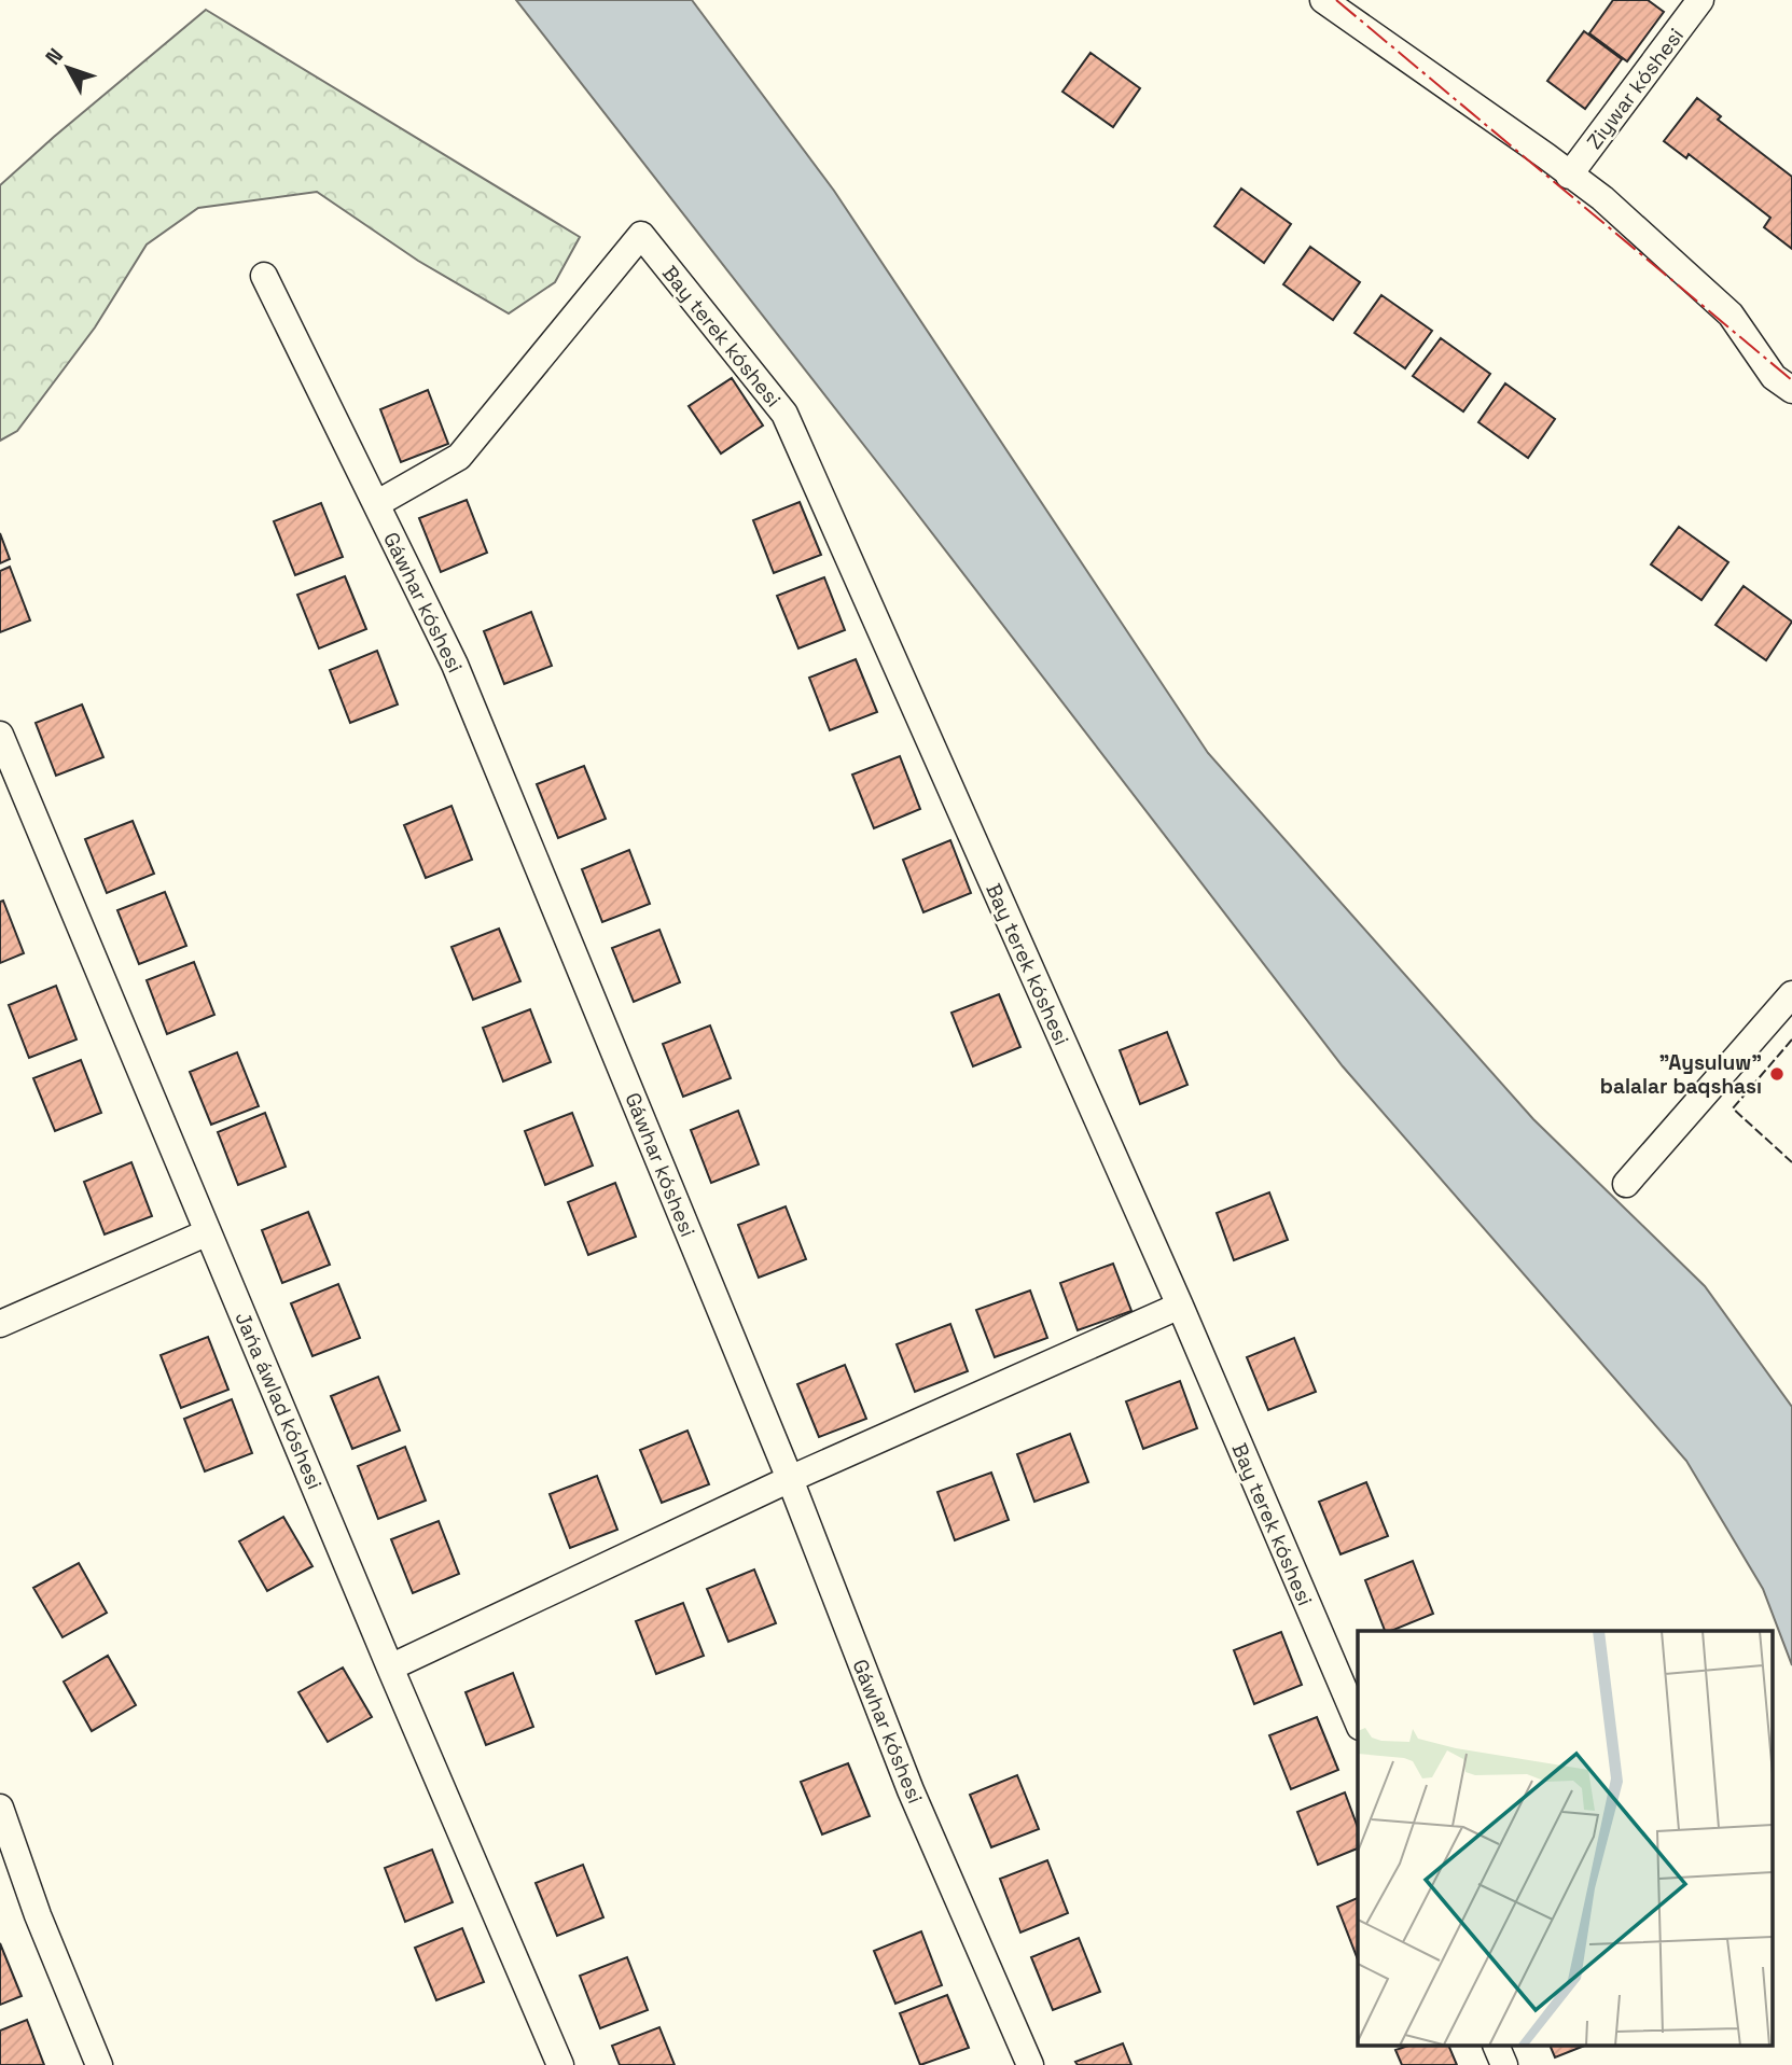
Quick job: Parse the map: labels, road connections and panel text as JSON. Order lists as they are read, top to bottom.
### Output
{
  "streets": {
    "street": [
      "Ziywar kóshesi",
      "Bay terek kóshesi",
      "Gáwhar kóshesi",
      "Jańa áwlad kóshesi"
    ]
  },
  "crossings": [
    ["Bay terek kóshesi", "Gáwhar kóshesi"]
  ],
  "places": ["\"Aysuluw\" balalar baqshası"],
  "north": "top left"
}
